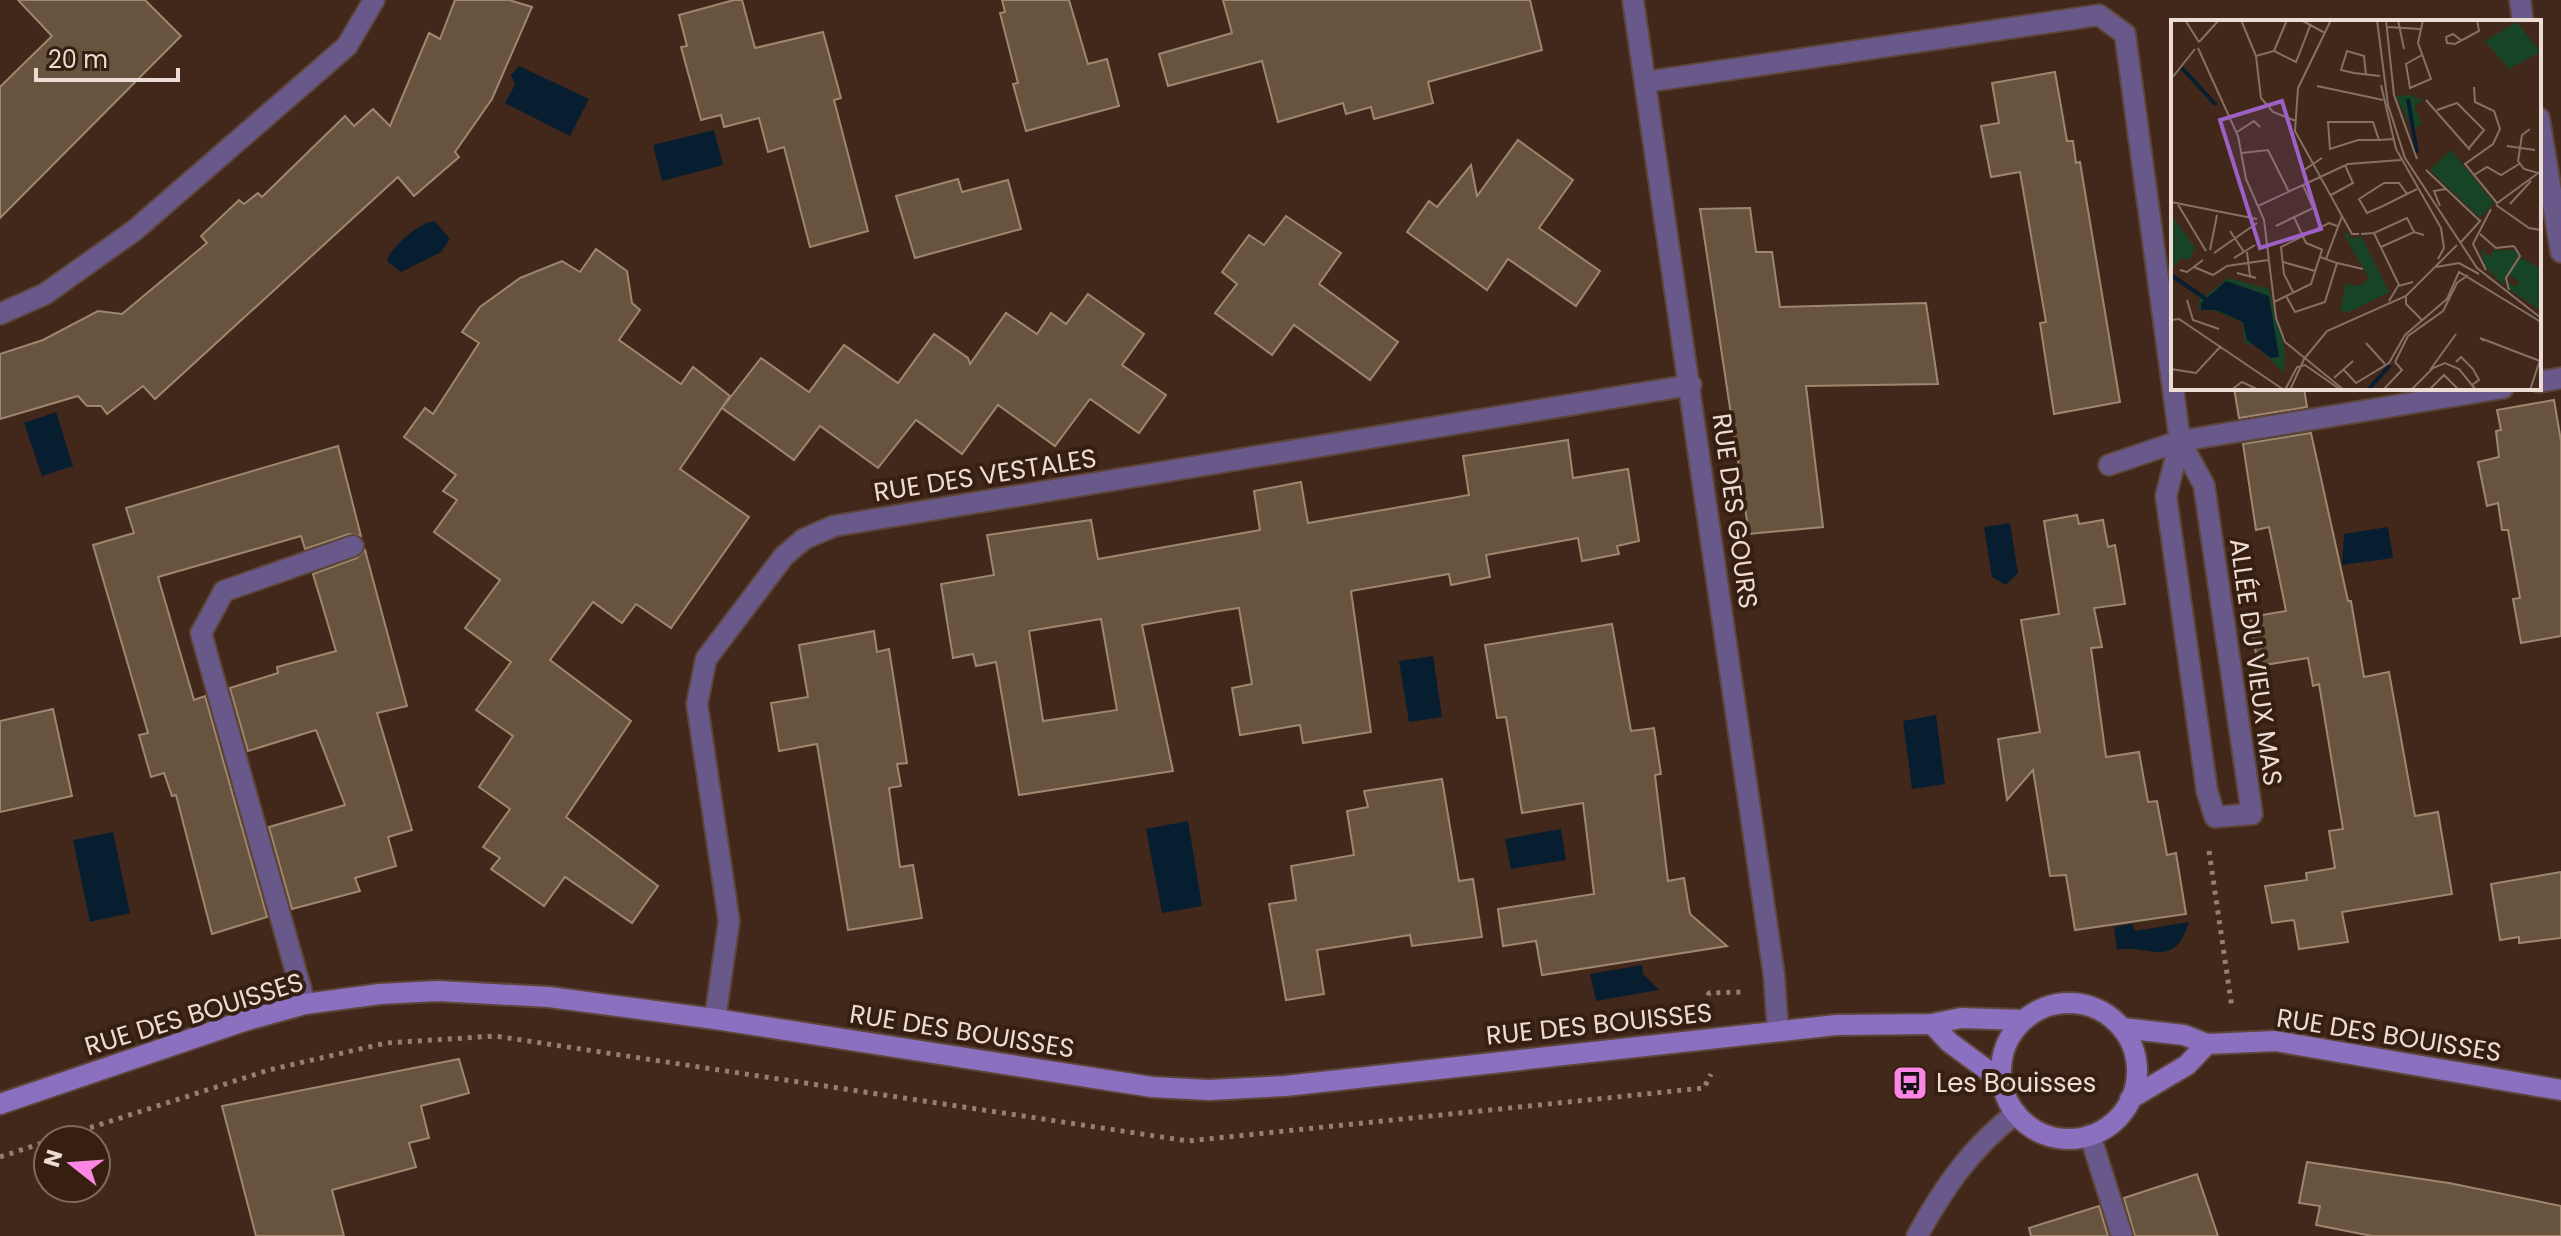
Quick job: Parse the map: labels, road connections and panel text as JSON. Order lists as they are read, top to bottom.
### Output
{
  "streets": {
    "street": [
      "RUE DES VESTALES",
      "RUE DES GOURS",
      "ALLÉE DU VIEUX MAS",
      "RUE DES BOUISSES"
    ]
  },
  "crossings": [
    ["RUE DES VESTALES", "RUE DES GOURS"],
    ["RUE DES VESTALES", "RUE DES BOUISSES"],
    ["RUE DES GOURS", "ALLÉE DU VIEUX MAS"],
    ["RUE DES GOURS", "RUE DES BOUISSES"]
  ],
  "places": {
    "bus stop": ["Les Bouisses"]
  },
  "scale_bar": "20 m",
  "north": "left"
}
